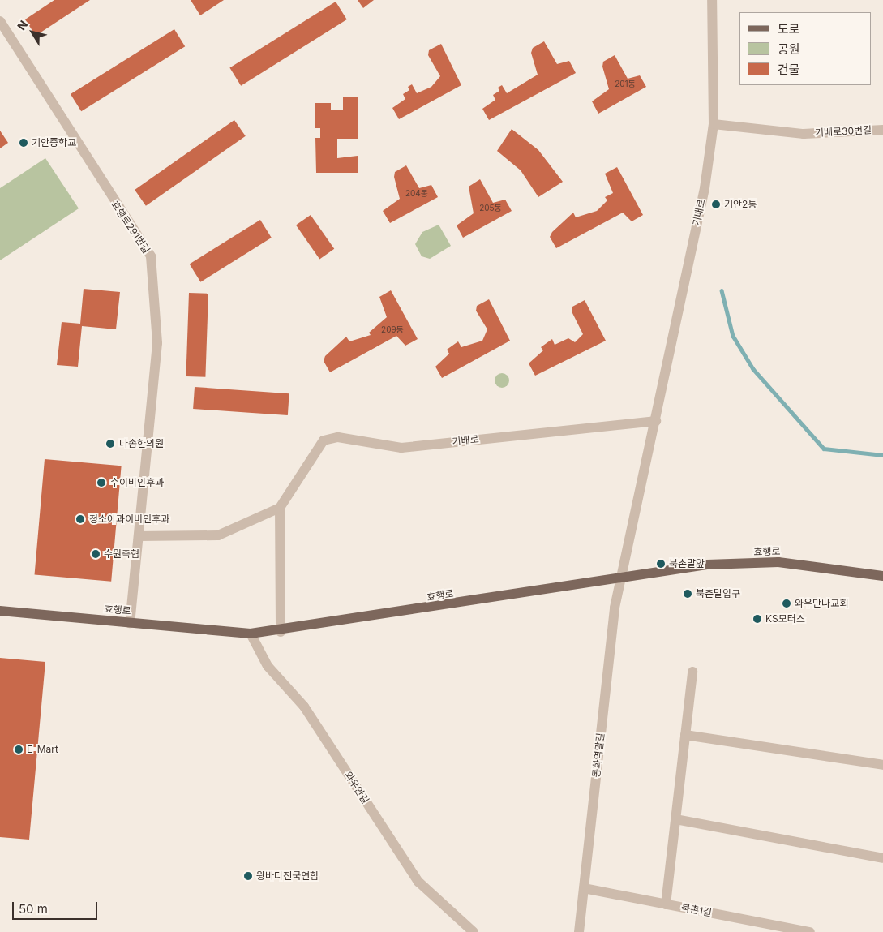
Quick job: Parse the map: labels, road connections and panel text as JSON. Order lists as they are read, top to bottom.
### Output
{
  "streets": {
    "main road": ["효행로"],
    "street": [
      "기배로30번길",
      "기배로",
      "효행로291번길",
      "동화역말길",
      "와우안길",
      "북촌1길"
    ]
  },
  "crossings": [
    ["기배로30번길", "기배로"],
    ["기배로", "효행로"],
    ["기배로", "동화역말길"],
    ["효행로291번길", "효행로"],
    ["효행로", "동화역말길"],
    ["효행로", "와우안길"],
    ["동화역말길", "북촌1길"]
  ],
  "places": [
    "기안중학교",
    "기안2통",
    "다솜한의원",
    "수이비인후과",
    "정소아과이비인후과",
    "수원축협",
    "북촌말앞",
    "북촌말입구",
    "와우만나교회",
    "KS모터스",
    "E-Mart",
    "윙바디전국연합"
  ],
  "house_numbers": [
    "201동",
    "204동",
    "205동",
    "209동"
  ],
  "legend": ["도로", "공원", "건물"],
  "scale_bar": "50 m",
  "north": "top left"
}
